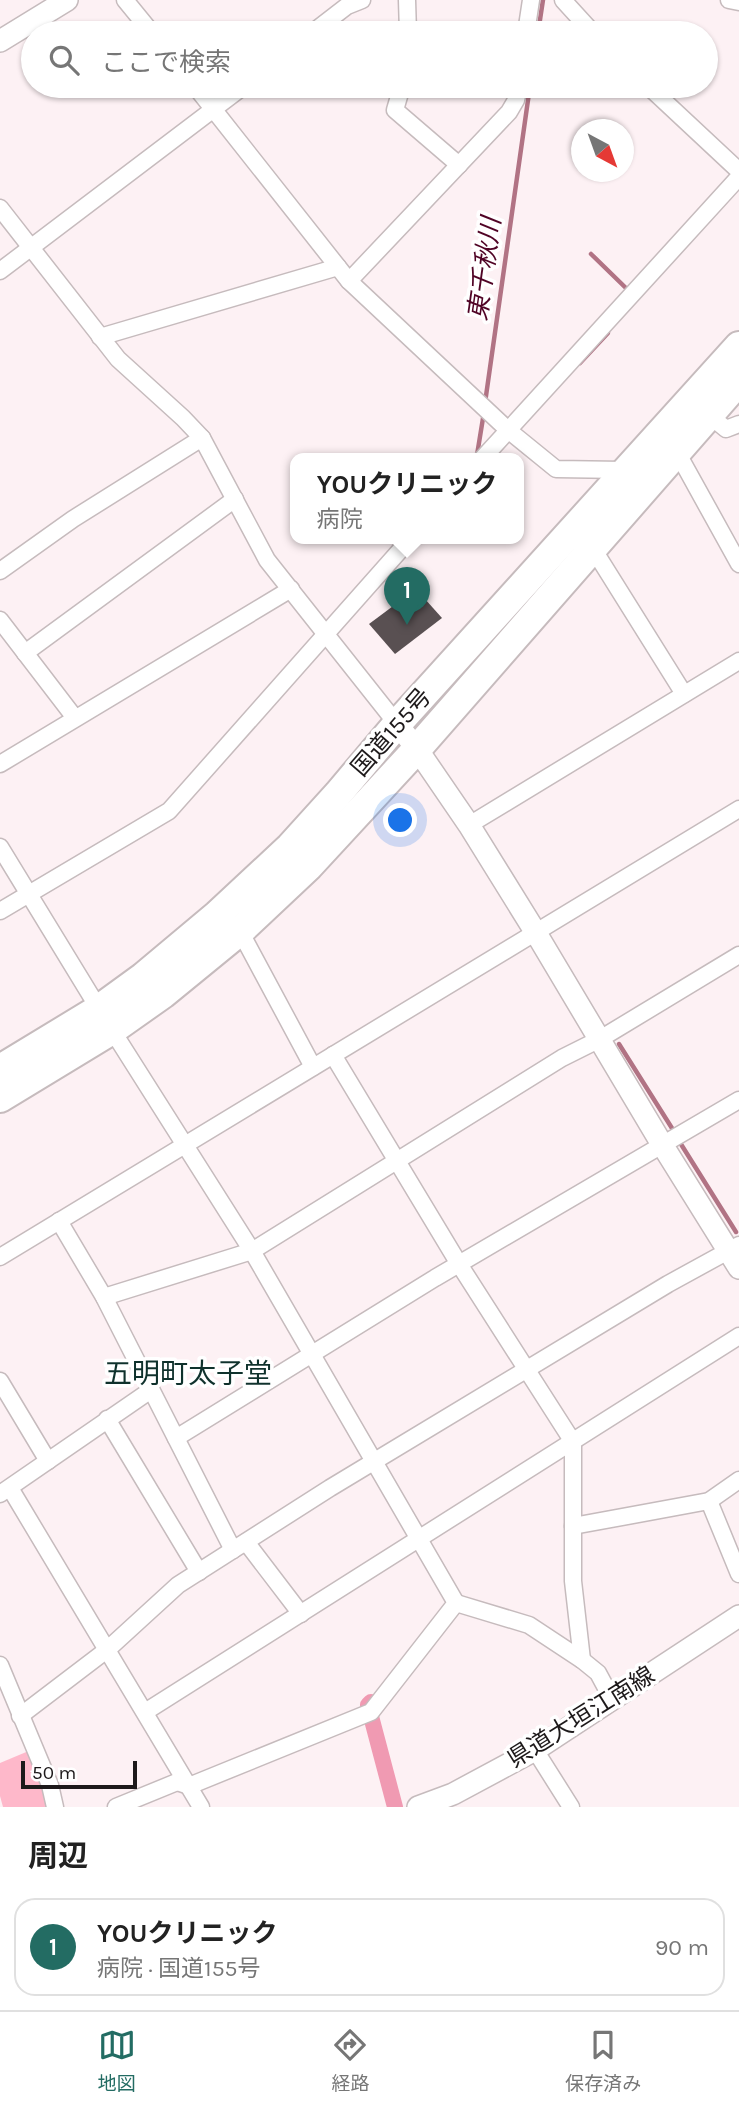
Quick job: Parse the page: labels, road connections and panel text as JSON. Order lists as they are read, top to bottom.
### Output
{
  "streets": {
    "highway": ["国道155号"],
    "street": ["県道大垣江南線"]
  },
  "districts": ["五明町太子堂"],
  "water": ["東千秋川"],
  "scale_bar": "50 m",
  "north": "bottom right",
  "page": {
    "search": "ここで検索",
    "popup": ["YOUクリニック", "病院"],
    "pins": "1",
    "scale": "50 m",
    "heading": "周辺",
    "list": [
      {
        "mark": "1",
        "name": "YOUクリニック",
        "note": "病院 · 国道155号",
        "value": "90 m"
      }
    ],
    "nav": ["地図", "経路", "保存済み"]
  }
}
